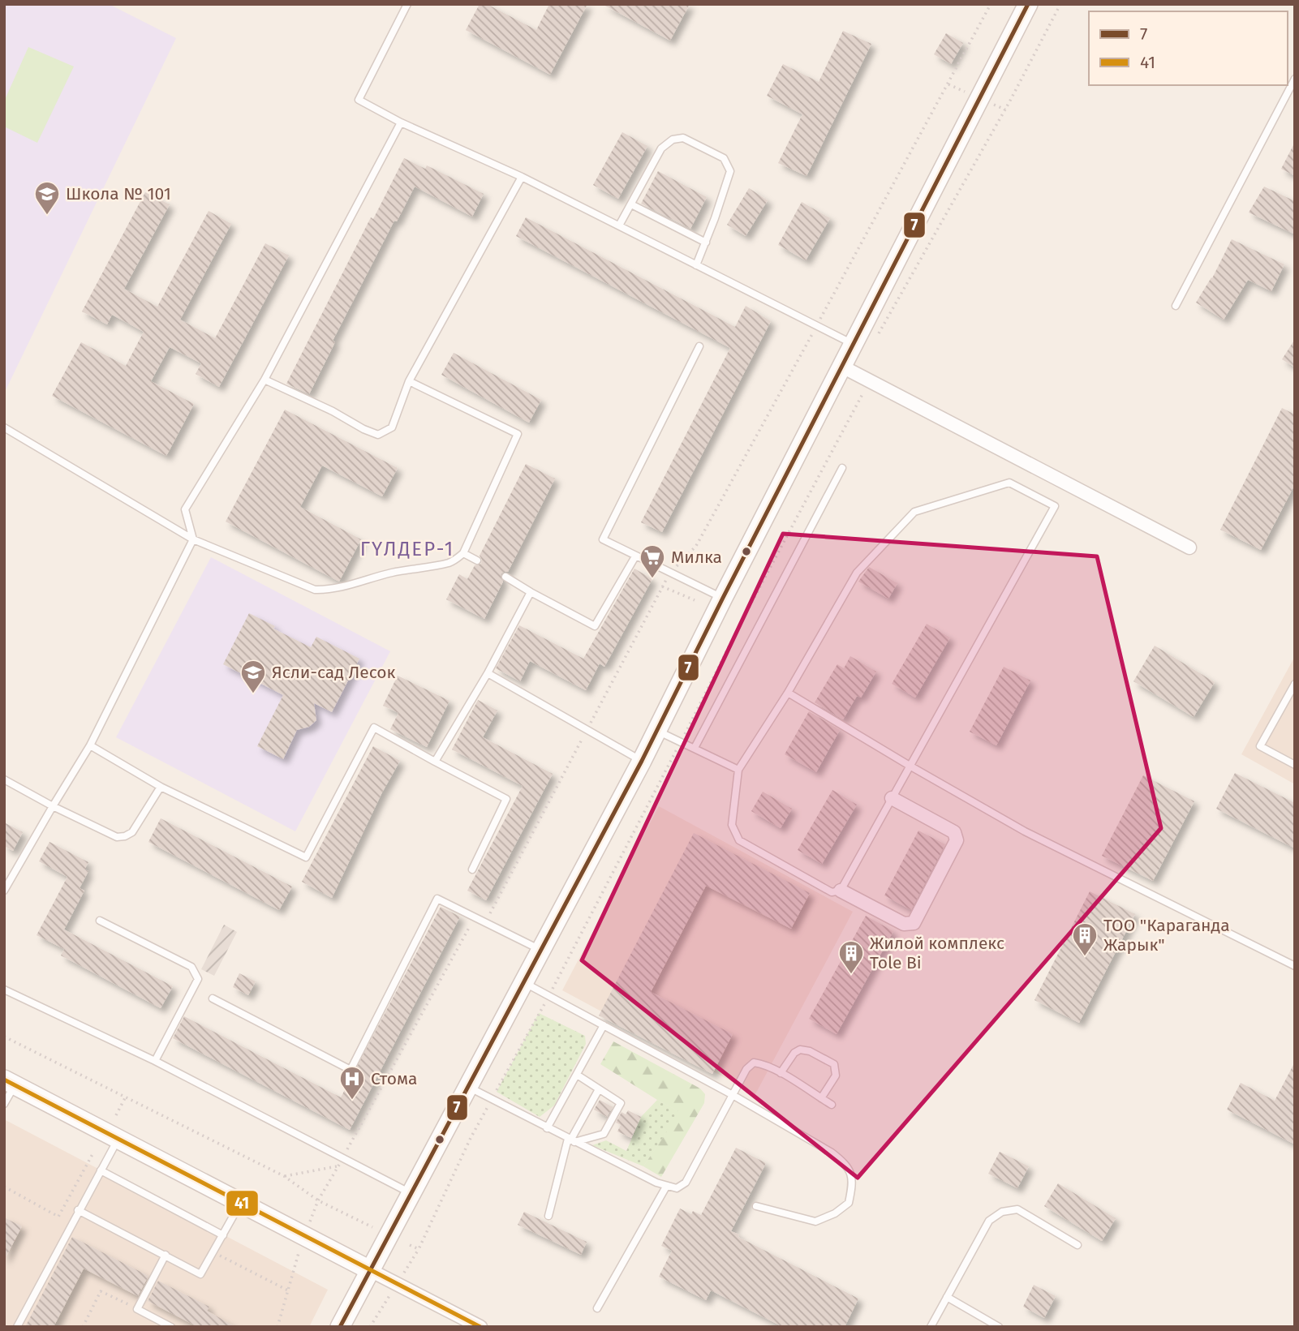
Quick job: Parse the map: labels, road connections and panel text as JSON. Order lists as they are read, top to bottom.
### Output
{
  "districts": ["ГҮЛДЕР-1"],
  "places": {
    "school or university": ["Школа № 101", "Ясли-сад Лесок"],
    "supermarket": ["Милка"],
    "building": ["ТОО \"Караганда Жарык\"", "Жилой комплекс Tole Bi"],
    "hospital": ["Стома"]
  },
  "lines": ["transit line 7", "transit line 41"],
  "legend": ["7", "41"]
}
